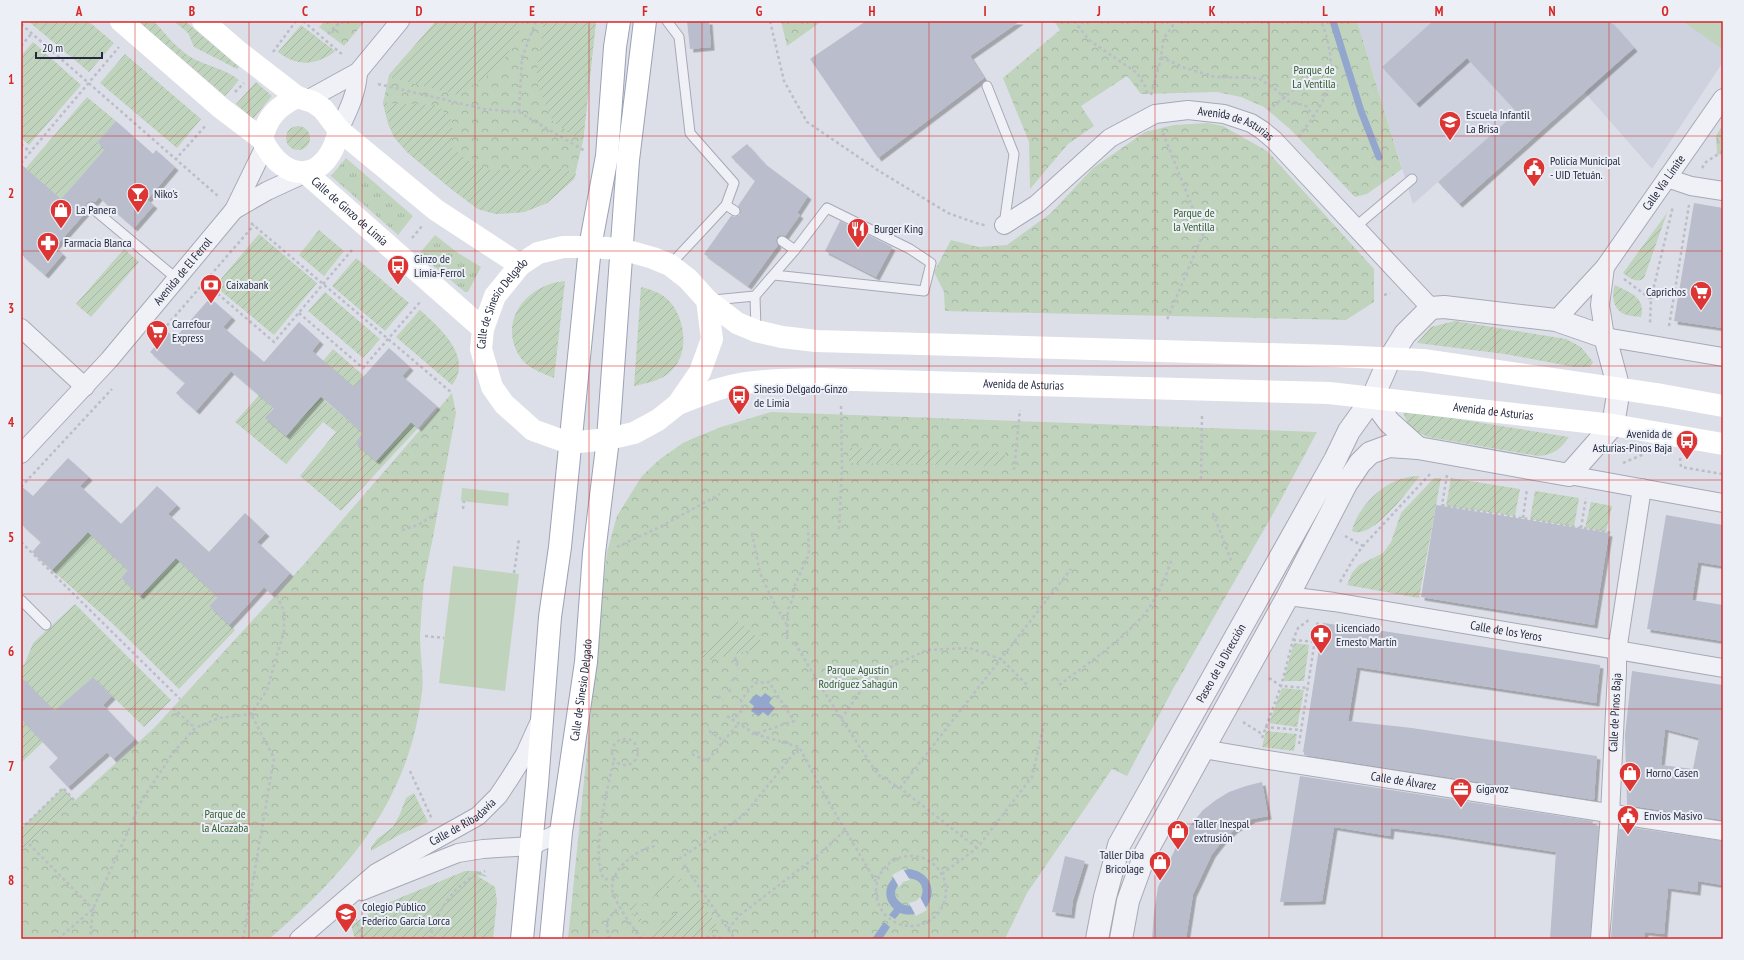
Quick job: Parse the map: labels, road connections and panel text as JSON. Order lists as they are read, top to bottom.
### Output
{
  "streets": {
    "main road": ["Avenida de Asturias", "Calle de Ginzo de Limia", "Calle de Sinesio Delgado"],
    "street": [
      "Calle Vía Límite",
      "Avenida de El Ferrol",
      "Calle de los Yeros",
      "Paseo de la Dirección",
      "Calle de Pinos Baja",
      "Calle de Álvarez",
      "Calle de Ribadavia"
    ]
  },
  "crossings": [
    ["Avenida de Asturias", "Calle de Sinesio Delgado"],
    ["Avenida de Asturias", "Paseo de la Dirección"],
    ["Calle de Ginzo de Limia", "Avenida de El Ferrol"],
    ["Calle de Ginzo de Limia", "Calle de Sinesio Delgado"],
    ["Calle de Sinesio Delgado", "Calle de Ribadavia"],
    ["Calle de los Yeros", "Paseo de la Dirección"],
    ["Calle de los Yeros", "Calle de Pinos Baja"],
    ["Paseo de la Dirección", "Calle de Álvarez"],
    ["Calle de Pinos Baja", "Calle de Álvarez"]
  ],
  "parks": [
    "Parque de La Ventilla",
    "Parque de la Ventilla",
    "Parque Agustín Rodríguez Sahagún",
    "Parque de la Alcazaba"
  ],
  "places": {
    "school or university": ["Escuela Infantil La Brisa", "Colegio Público Federico García Lorca"],
    "public building": ["Policía Municipal - UID Tetuán.", "Envíos Masivo"],
    "bar": ["Niko's"],
    "shop": [
      "La Panera",
      "Horno Casen",
      "Taller Inespal extrusión",
      "Taller Diba Bricolage"
    ],
    "restaurant": ["Burger King"],
    "pharmacy": ["Farmacia Blanca", "Licenciado Ernesto Martín"],
    "bus stop": ["Ginzo de Limia-Ferrol", "Sinesio Delgado-Ginzo de Limia", "Avenida de Asturias-Pinos Baja"],
    "bank": ["Caixabank"],
    "supermarket": ["Caprichos", "Carrefour Express"],
    "office": ["Gigavoz"]
  },
  "scale_bar": "20 m",
  "grid": {
    "columns": [
      "A",
      "B",
      "C",
      "D",
      "E",
      "F",
      "G",
      "H",
      "I",
      "J",
      "K",
      "L",
      "M",
      "N",
      "O"
    ],
    "rows": [
      "1",
      "2",
      "3",
      "4",
      "5",
      "6",
      "7",
      "8"
    ]
  }
}
